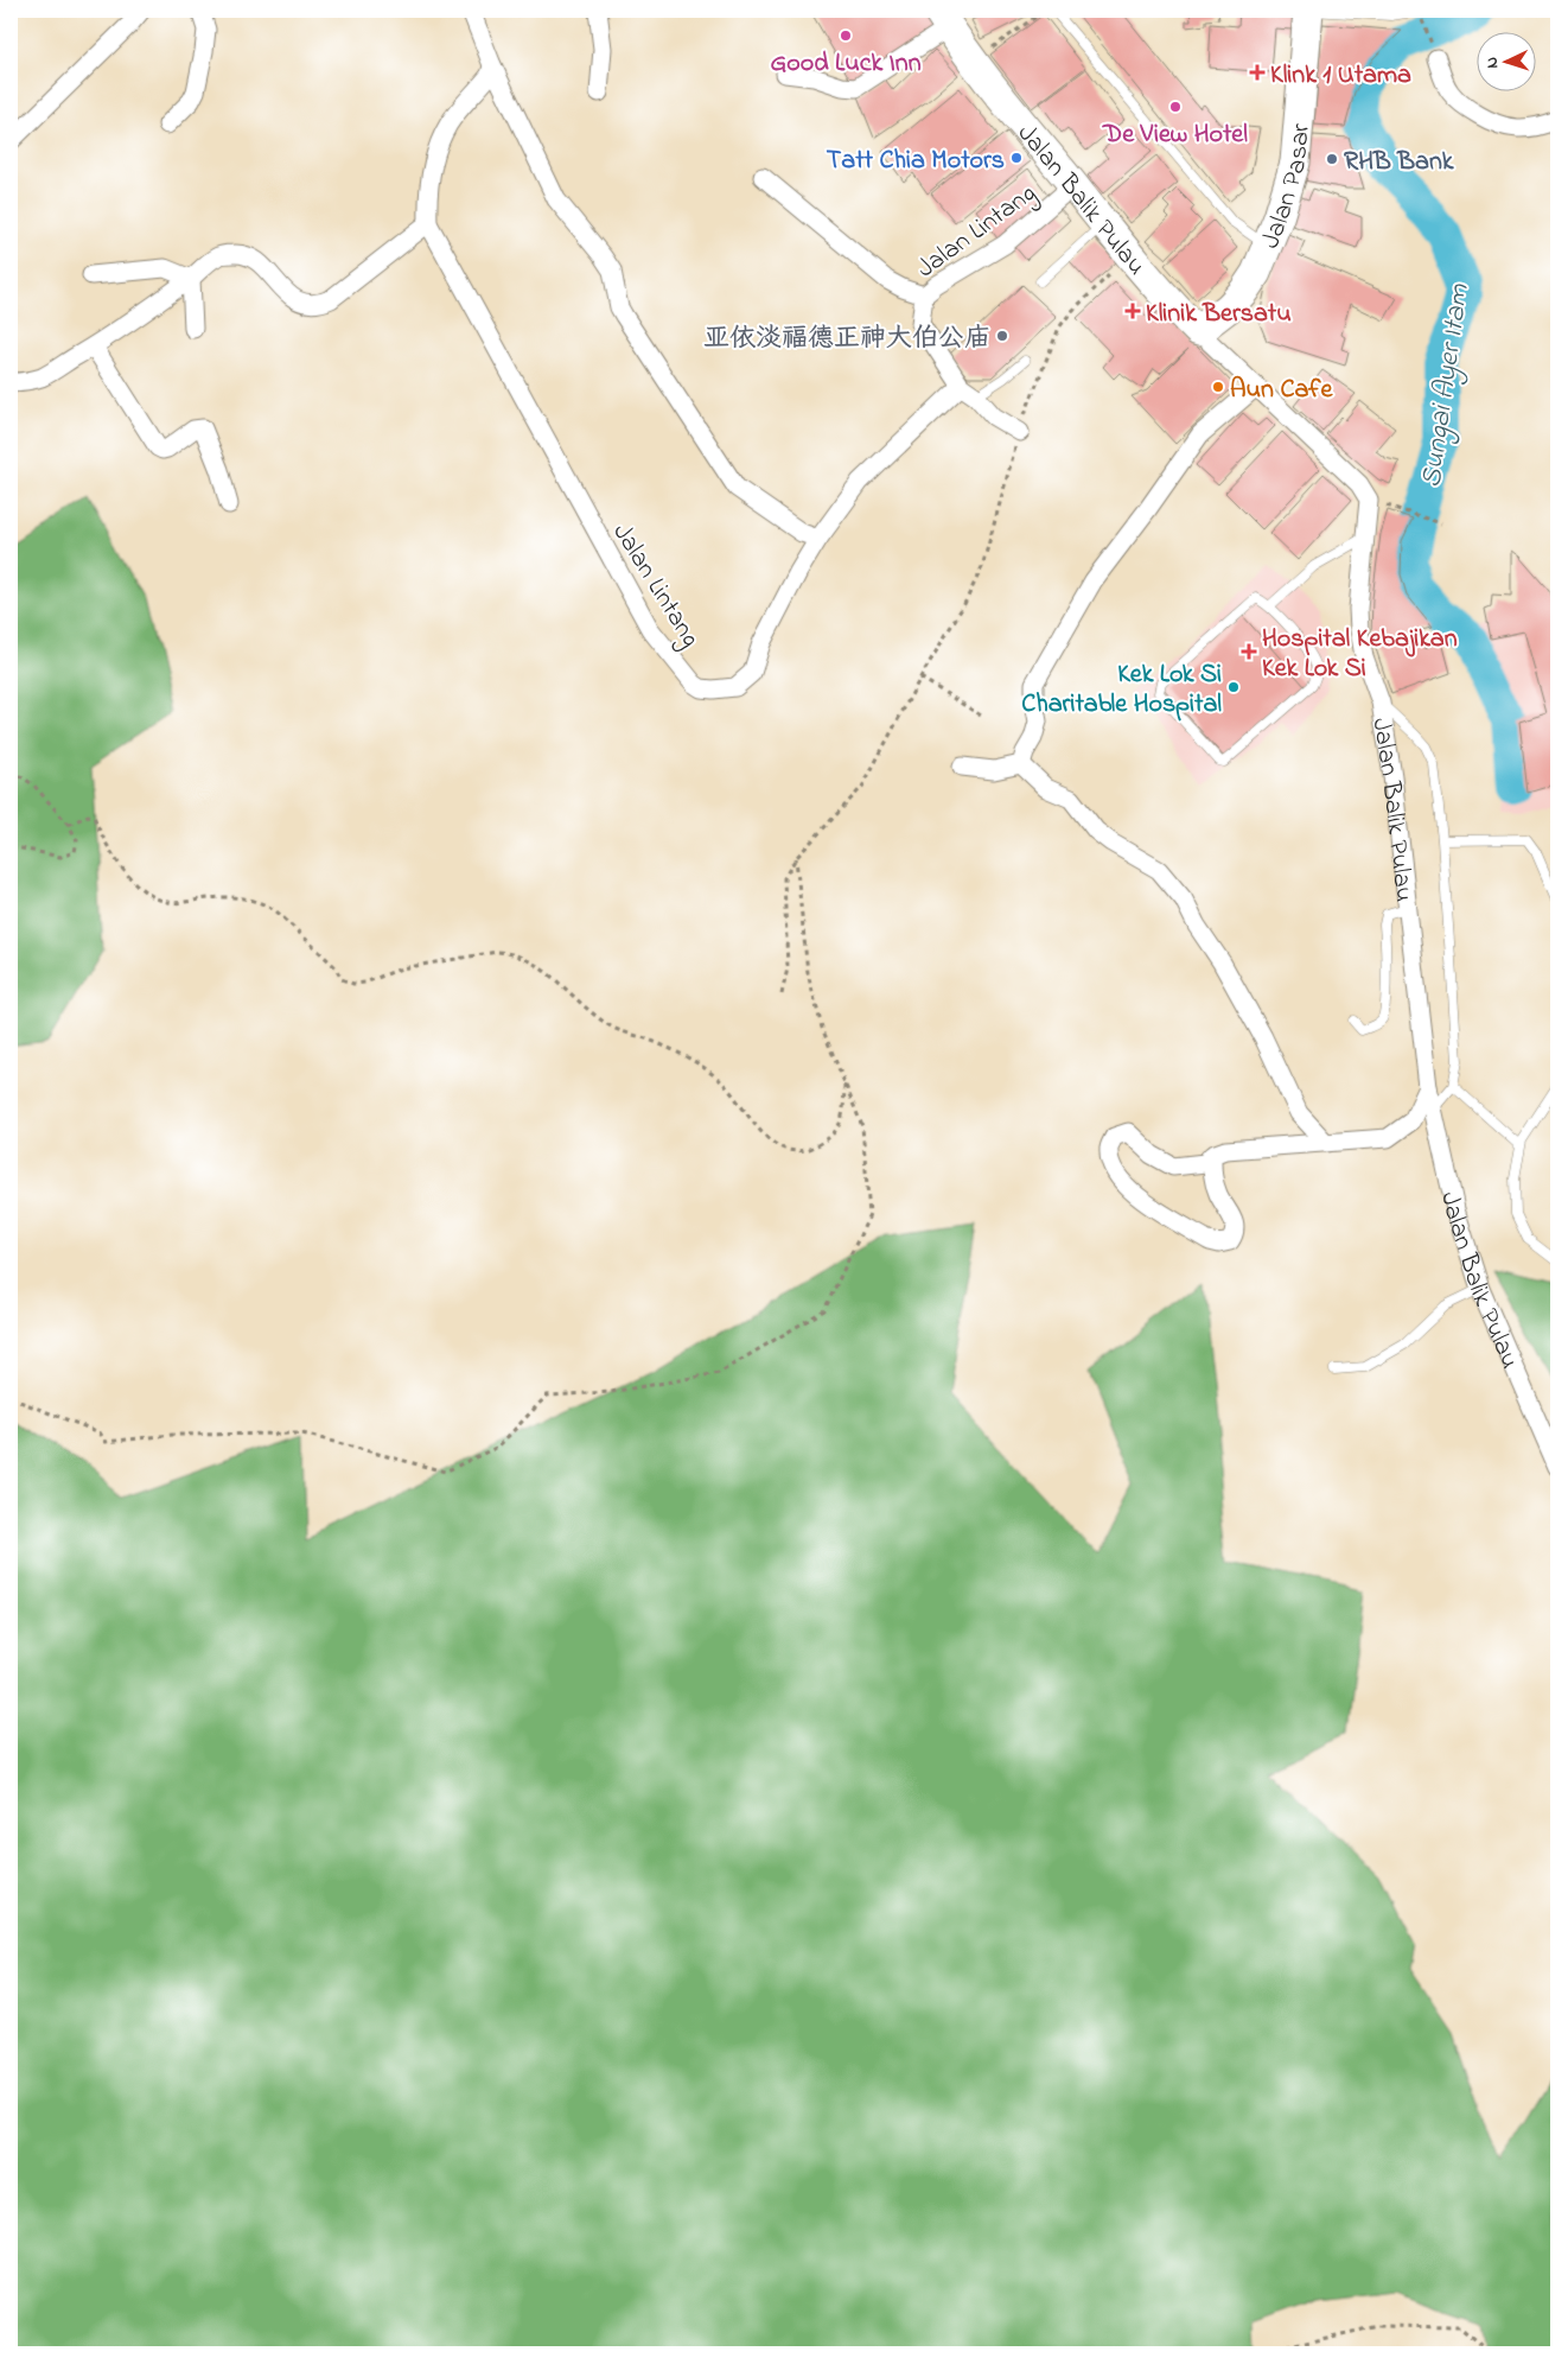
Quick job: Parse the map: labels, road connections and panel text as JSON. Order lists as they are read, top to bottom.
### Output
{
  "streets": {
    "main road": ["Jalan Pasar", "Jalan Balik Pulau"],
    "street": ["Jalan Lintang"]
  },
  "crossings": [
    ["Jalan Pasar", "Jalan Balik Pulau"],
    ["Jalan Balik Pulau", "Jalan Lintang"]
  ],
  "water": ["Sungai Ayer Itam"],
  "places": {
    "other": [
      "Good Luck Inn",
      "De View Hotel",
      "Tatt Chia Motors",
      "RHB Bank",
      "亚依淡福德正神大伯公庙",
      "Aun Cafe",
      "Kek Lok Si Charitable Hospital"
    ],
    "health": ["Klink 1 Utama", "Klinik Bersatu", "Hospital Kebajikan Kek Lok Si"]
  },
  "north": "left"
}
